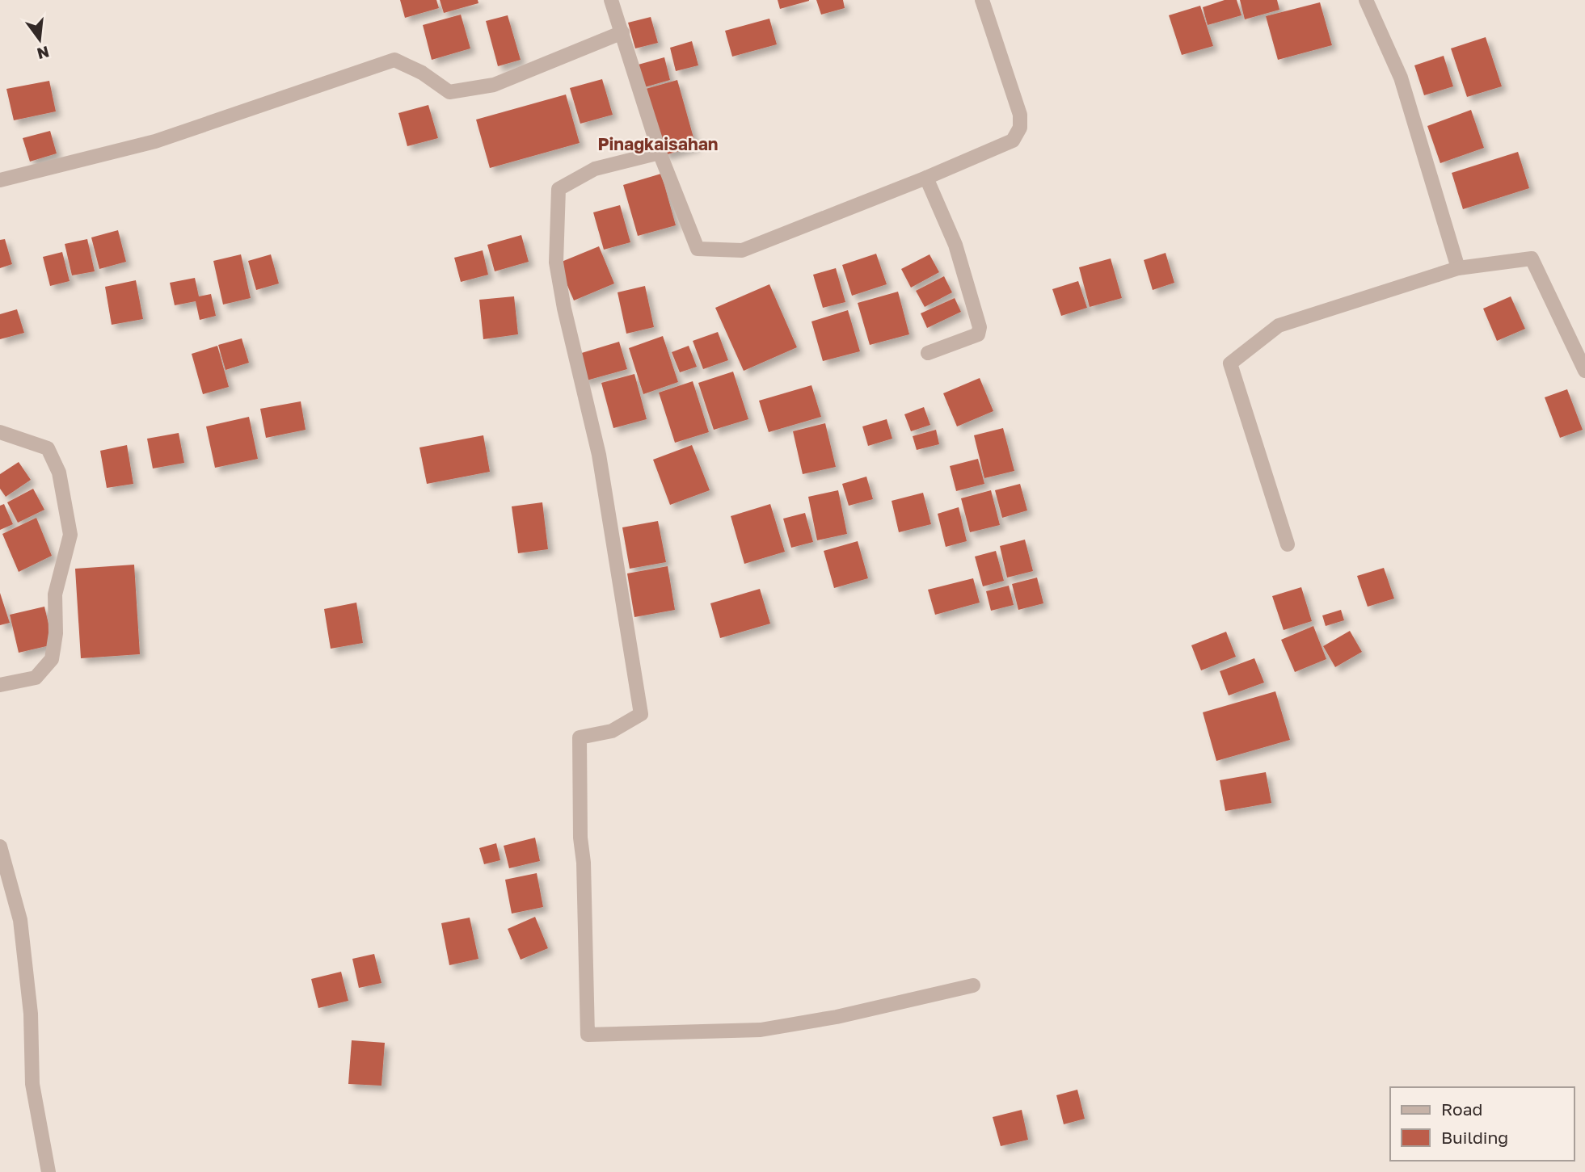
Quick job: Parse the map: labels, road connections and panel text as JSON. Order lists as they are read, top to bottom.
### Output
{
  "districts": ["Pinagkaisahan"],
  "legend": ["Road", "Building"],
  "north": "bottom"
}
